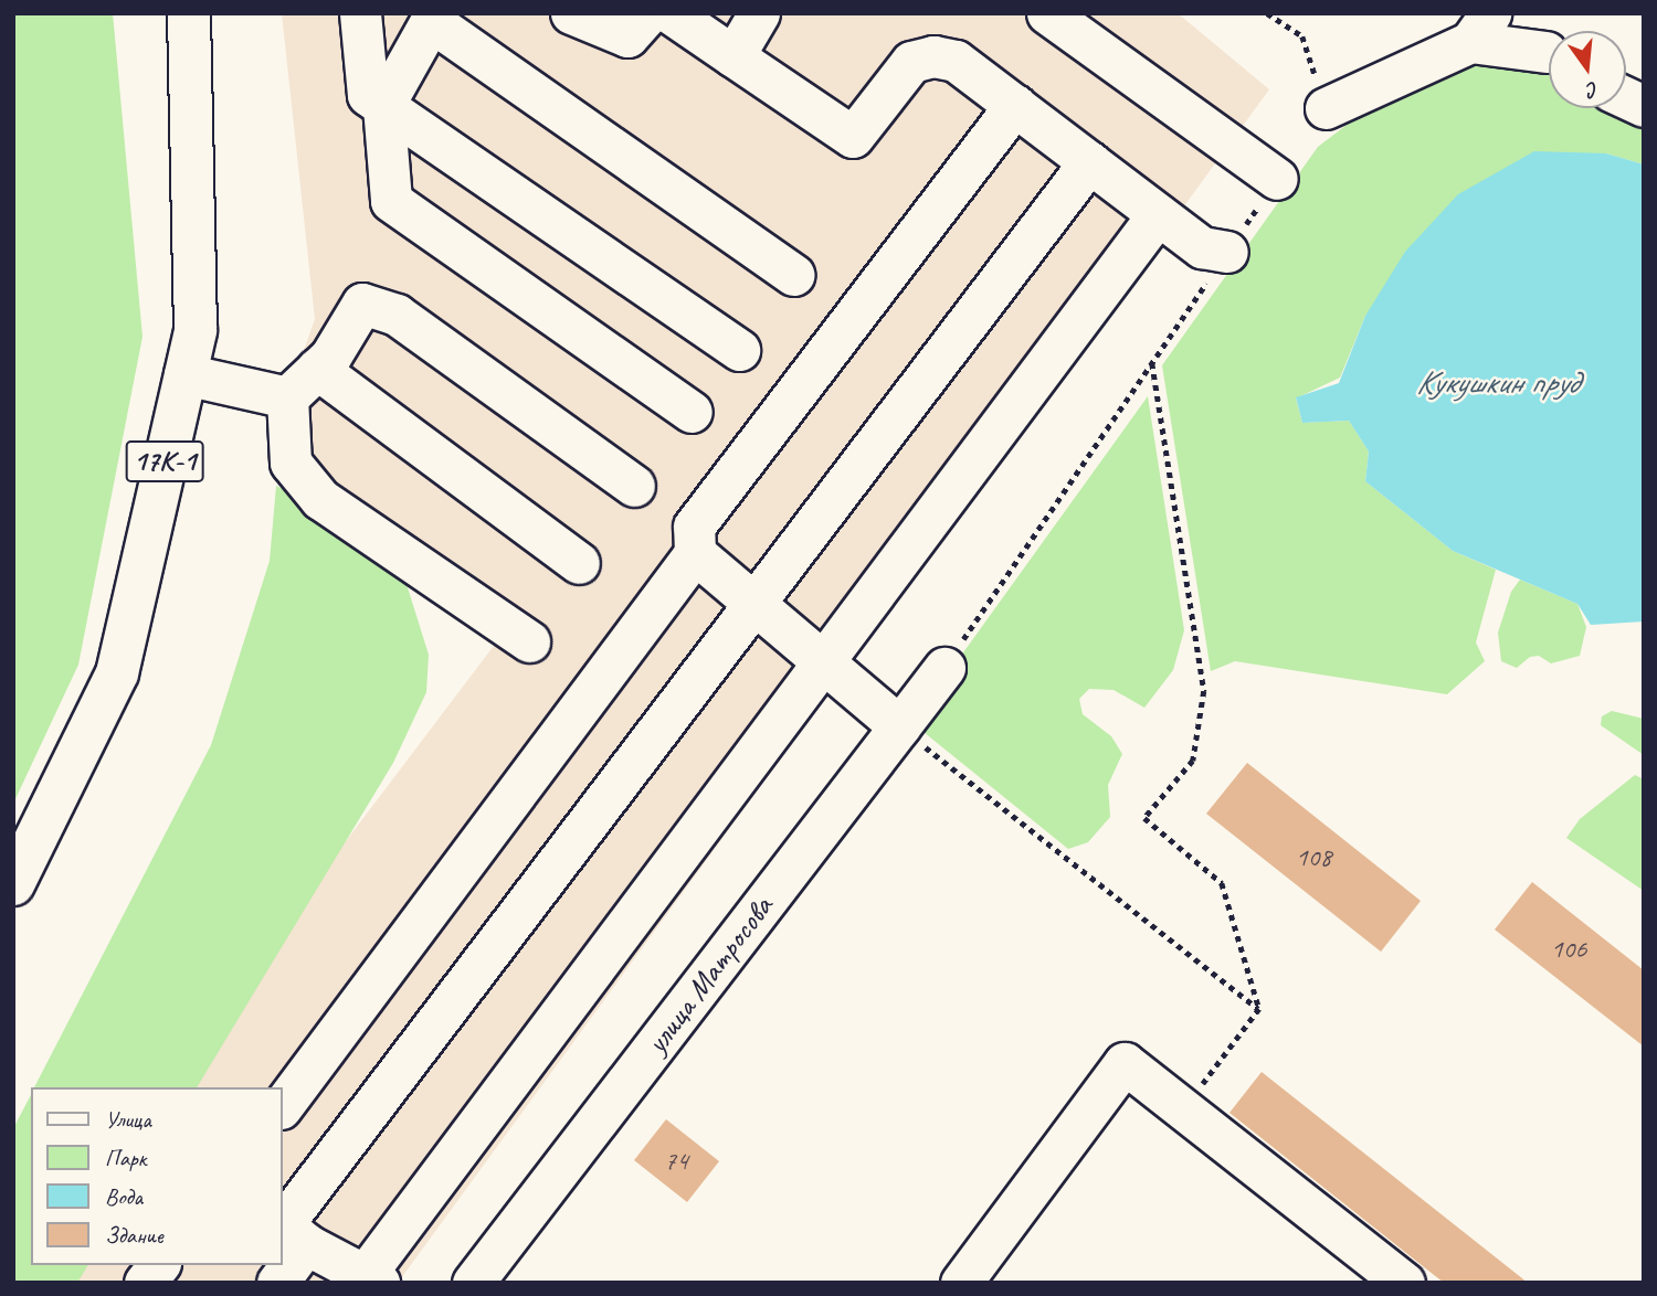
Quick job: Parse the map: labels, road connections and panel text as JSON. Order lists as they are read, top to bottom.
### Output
{
  "streets": {
    "main road": ["17К-1"],
    "street": ["улица Матросова"]
  },
  "water": ["Кукушкин пруд"],
  "house_numbers": ["108", "106", "74"],
  "legend": [
    "Улица",
    "Парк",
    "Вода",
    "Здание"
  ],
  "north": "bottom"
}
